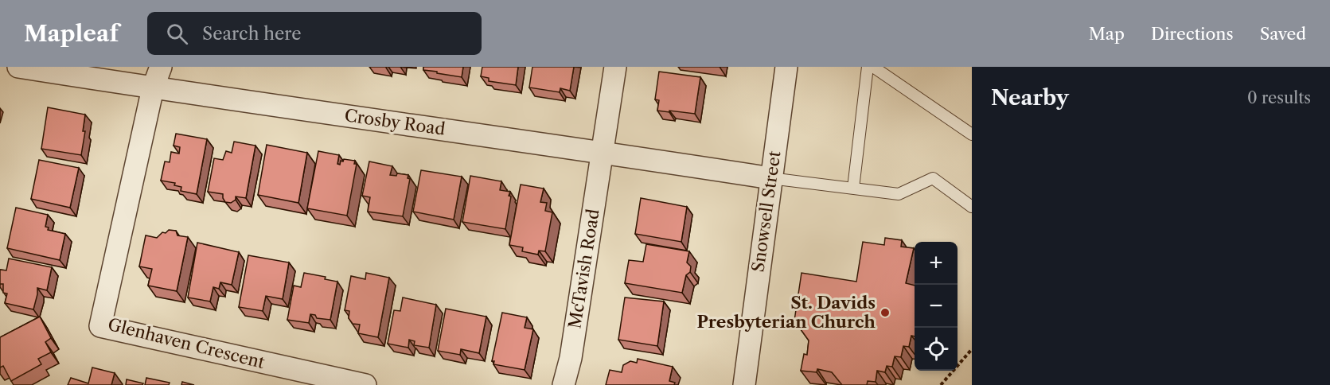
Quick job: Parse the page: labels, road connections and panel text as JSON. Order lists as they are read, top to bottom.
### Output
{
  "streets": {
    "street": [
      "Crosby Road",
      "Snowsell Street",
      "McTavish Road",
      "Glenhaven Crescent"
    ]
  },
  "crossings": [
    ["Crosby Road", "Snowsell Street"],
    ["Crosby Road", "McTavish Road"],
    ["Crosby Road", "Glenhaven Crescent"]
  ],
  "places": ["St. Davids Presbyterian Church"],
  "page": {
    "header": "Mapleaf",
    "search": "Search here",
    "nav": ["Map", "Directions", "Saved"],
    "heading": ["Nearby", "0 results"],
    "map_buttons": ["+", "−"]
  }
}
